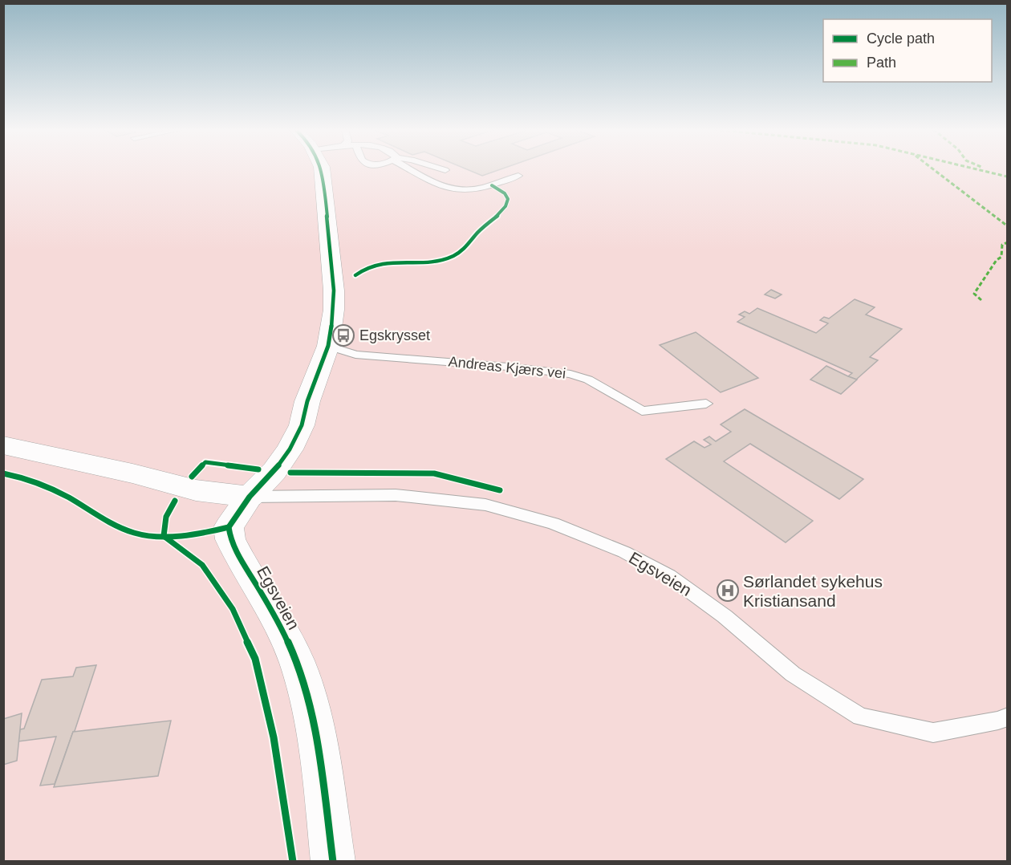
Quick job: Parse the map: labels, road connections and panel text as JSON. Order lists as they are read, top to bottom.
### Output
{
  "streets": {
    "street": ["Egsveien"],
    "lane": ["Andreas Kjærs vei"]
  },
  "places": {
    "bus stop": ["Egskrysset"],
    "hospital": ["Sørlandet sykehus Kristiansand"]
  },
  "legend": ["Cycle path", "Path"]
}
